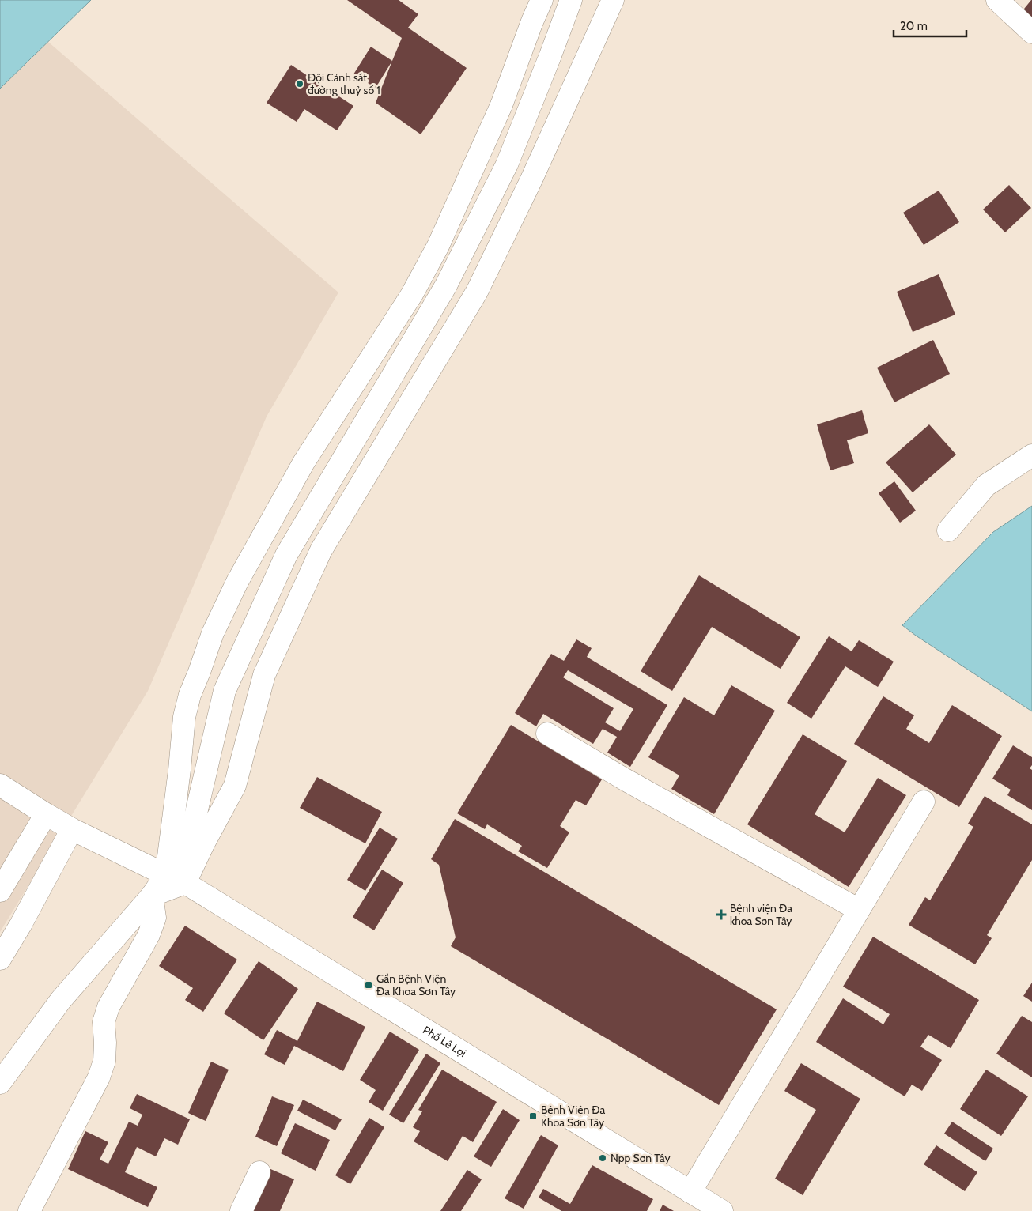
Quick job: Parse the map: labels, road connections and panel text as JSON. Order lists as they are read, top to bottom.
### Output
{
  "streets": {
    "main road": ["Phố Lê Lợi"]
  },
  "places": {
    "other": ["Đội Cảnh sát đường thuỷ số 1", "Npp Sơn Tây"],
    "health": ["Bệnh viện Đa khoa Sơn Tây"],
    "transit": ["Gần Bệnh Viện Đa Khoa Sơn Tây", "Bệnh Viện Đa Khoa Sơn Tây"]
  },
  "scale_bar": "20 m"
}
